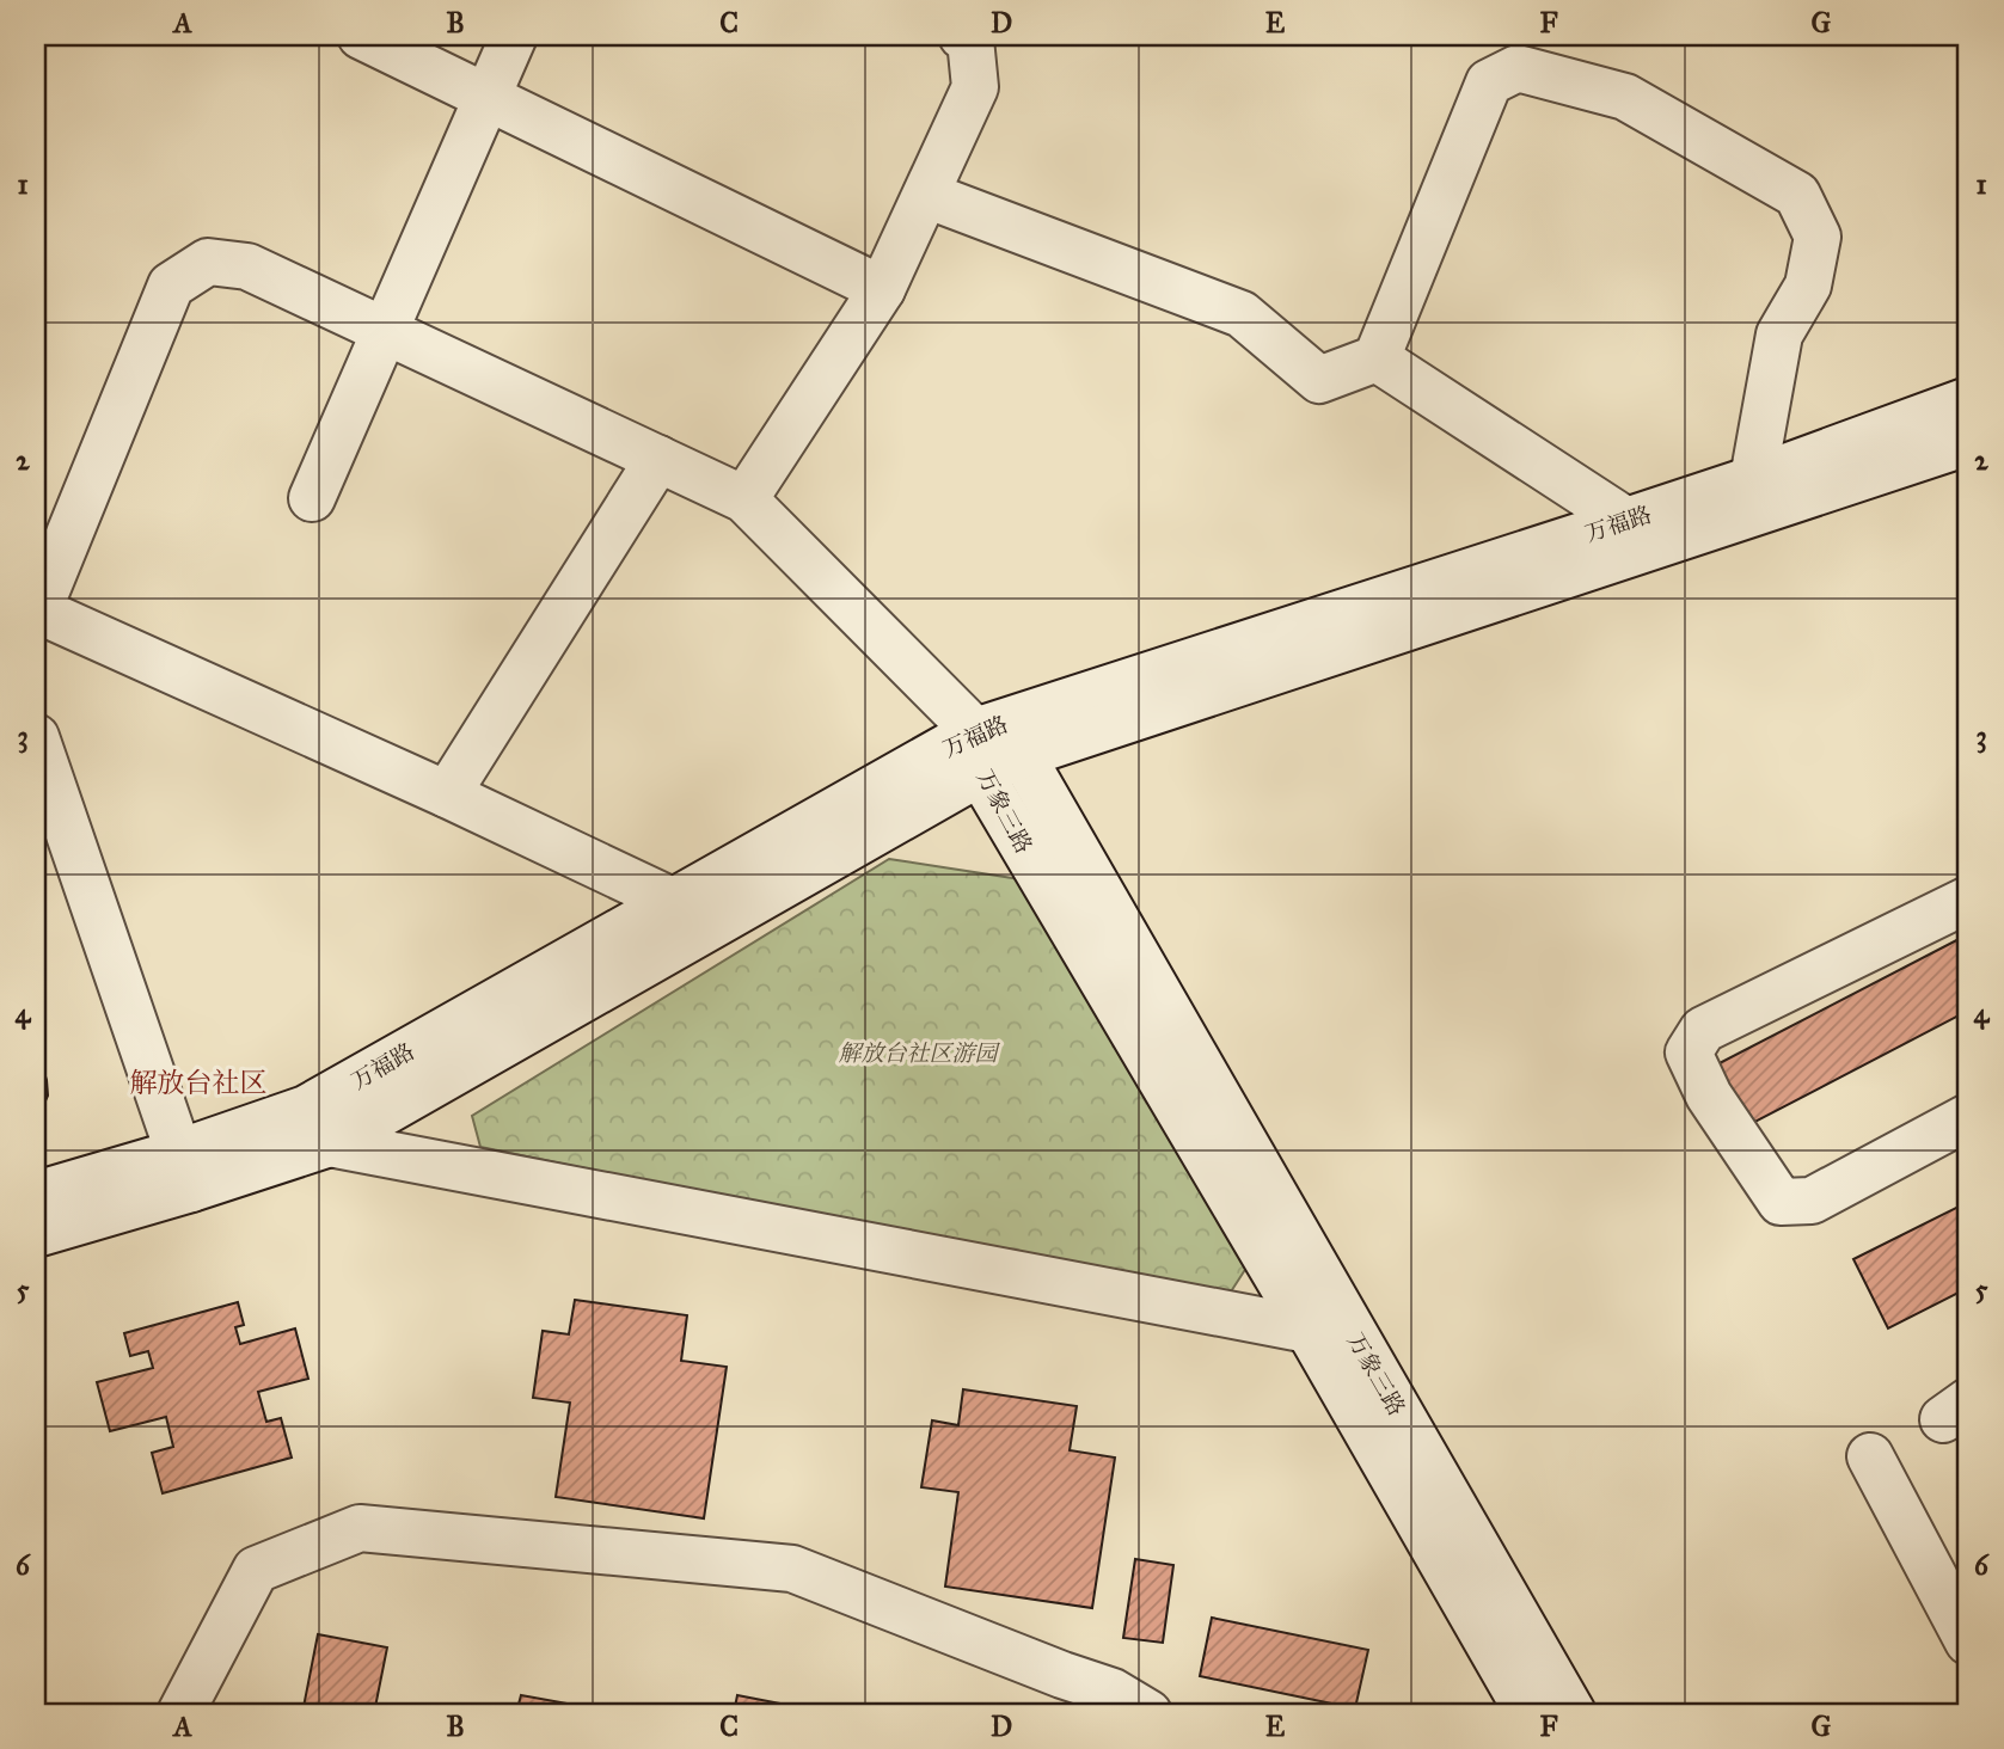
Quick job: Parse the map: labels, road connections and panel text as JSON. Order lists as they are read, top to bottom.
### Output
{
  "streets": {
    "street": ["万福路", "万象三路"]
  },
  "crossings": [
    ["万福路", "万象三路"]
  ],
  "districts": ["解放台社区"],
  "parks": ["解放台社区游园"],
  "grid": {
    "columns": [
      "A",
      "B",
      "C",
      "D",
      "E",
      "F",
      "G"
    ],
    "rows": [
      "1",
      "2",
      "3",
      "4",
      "5",
      "6"
    ]
  }
}
